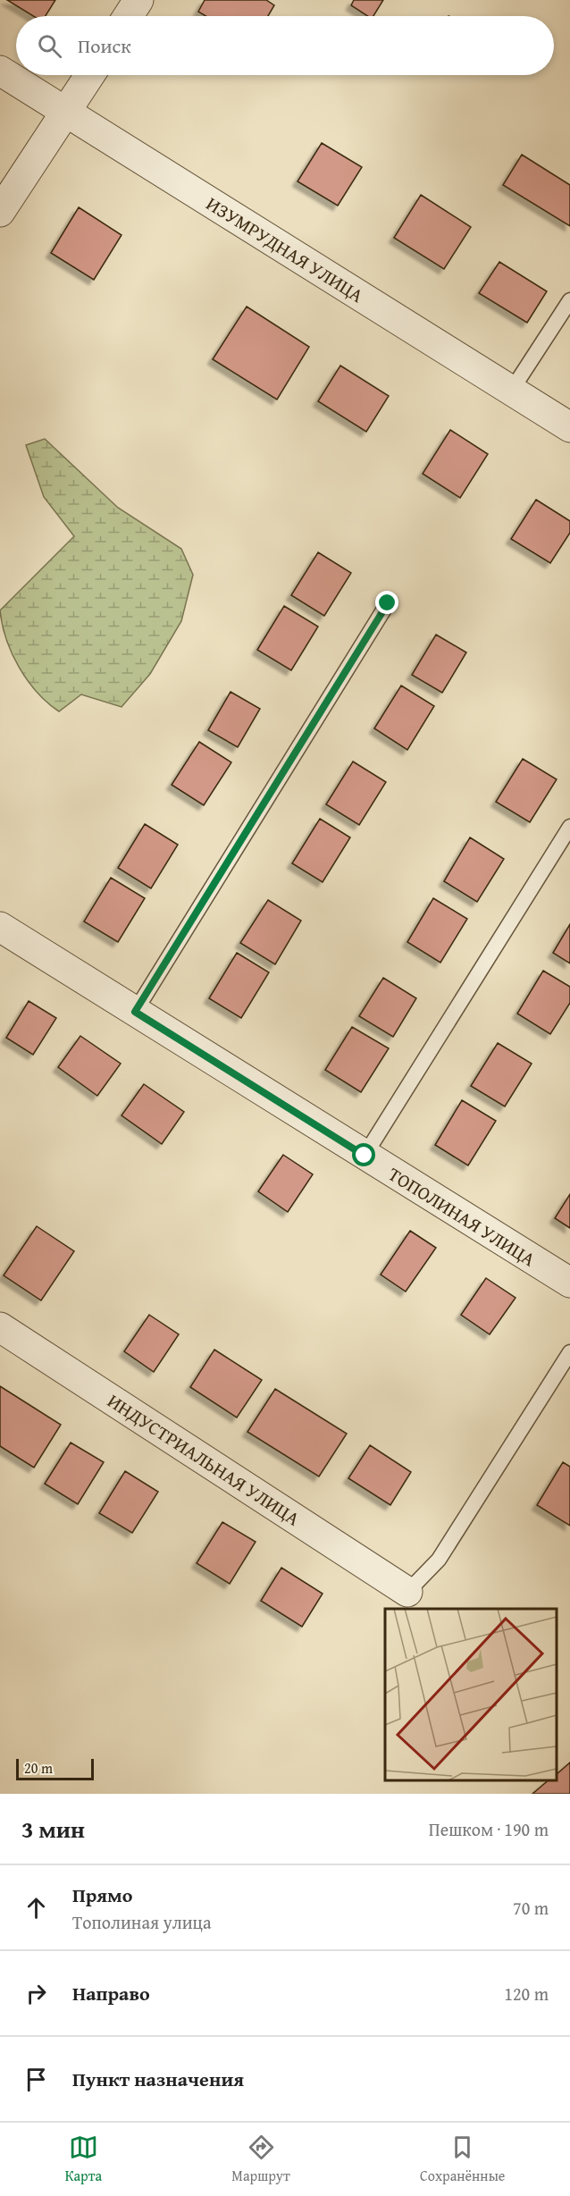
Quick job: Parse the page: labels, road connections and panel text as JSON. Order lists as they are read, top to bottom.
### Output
{
  "streets": {
    "street": ["ИЗУМРУДНАЯ УЛИЦА", "ТОПОЛИНАЯ УЛИЦА", "ИНДУСТРИАЛЬНАЯ УЛИЦА"]
  },
  "scale_bar": "20 m",
  "page": {
    "search": "Поиск",
    "scale": "20 m",
    "heading": ["3 мин", "Пешком · 190 m"],
    "list": [
      ["Прямо", "Тополиная улица", "70 m"],
      ["Направо", "120 m"],
      "Пункт назначения"
    ],
    "nav": ["Карта", "Маршрут", "Сохранённые"]
  }
}
